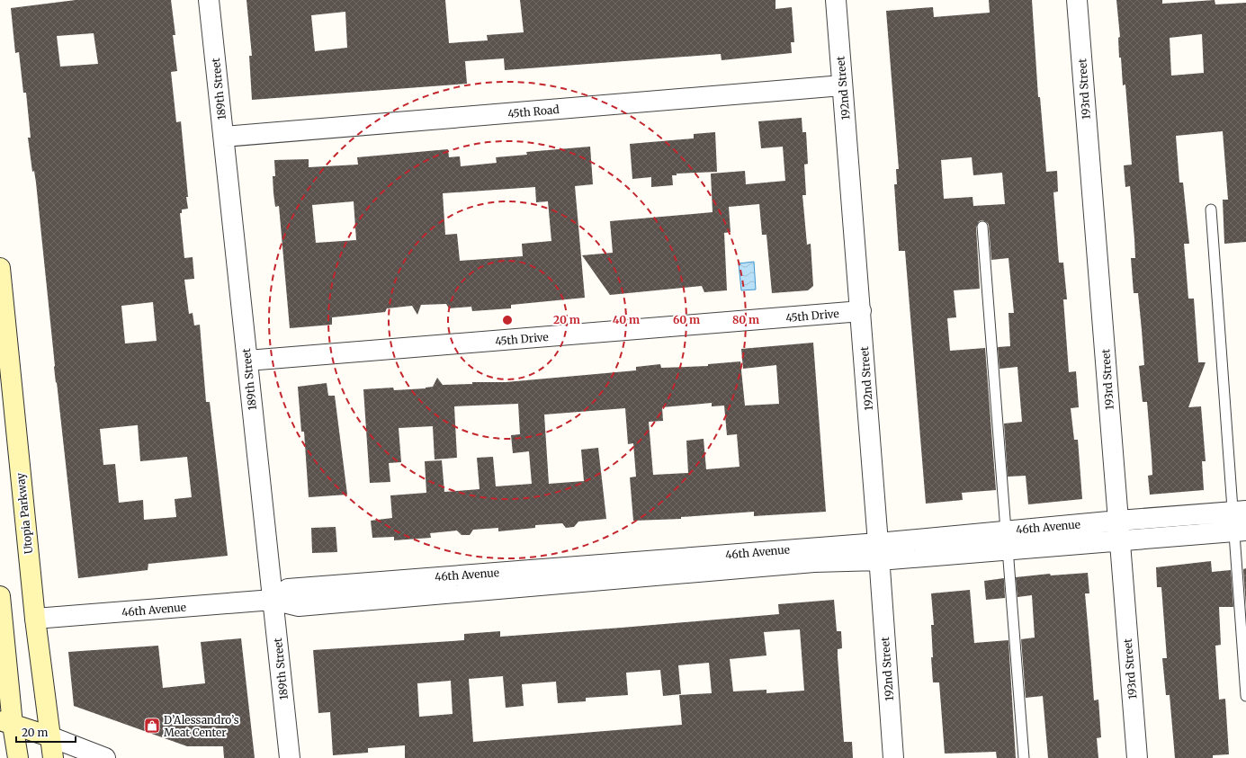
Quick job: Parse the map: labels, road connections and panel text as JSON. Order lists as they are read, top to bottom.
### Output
{
  "streets": {
    "main road": ["Utopia Parkway"],
    "street": [
      "192nd Street",
      "189th Street",
      "193rd Street",
      "45th Road",
      "45th Drive",
      "46th Avenue"
    ]
  },
  "crossings": [
    ["192nd Street", "45th Road"],
    ["192nd Street", "45th Drive"],
    ["192nd Street", "46th Avenue"],
    ["189th Street", "45th Road"],
    ["189th Street", "45th Drive"],
    ["189th Street", "46th Avenue"],
    ["193rd Street", "46th Avenue"],
    ["Utopia Parkway", "46th Avenue"]
  ],
  "places": {
    "shop": ["D’Alessandro’s Meat Center"]
  },
  "scale_bar": "20 m",
  "rings": [
    "20 m",
    "40 m",
    "60 m",
    "80 m"
  ]
}
